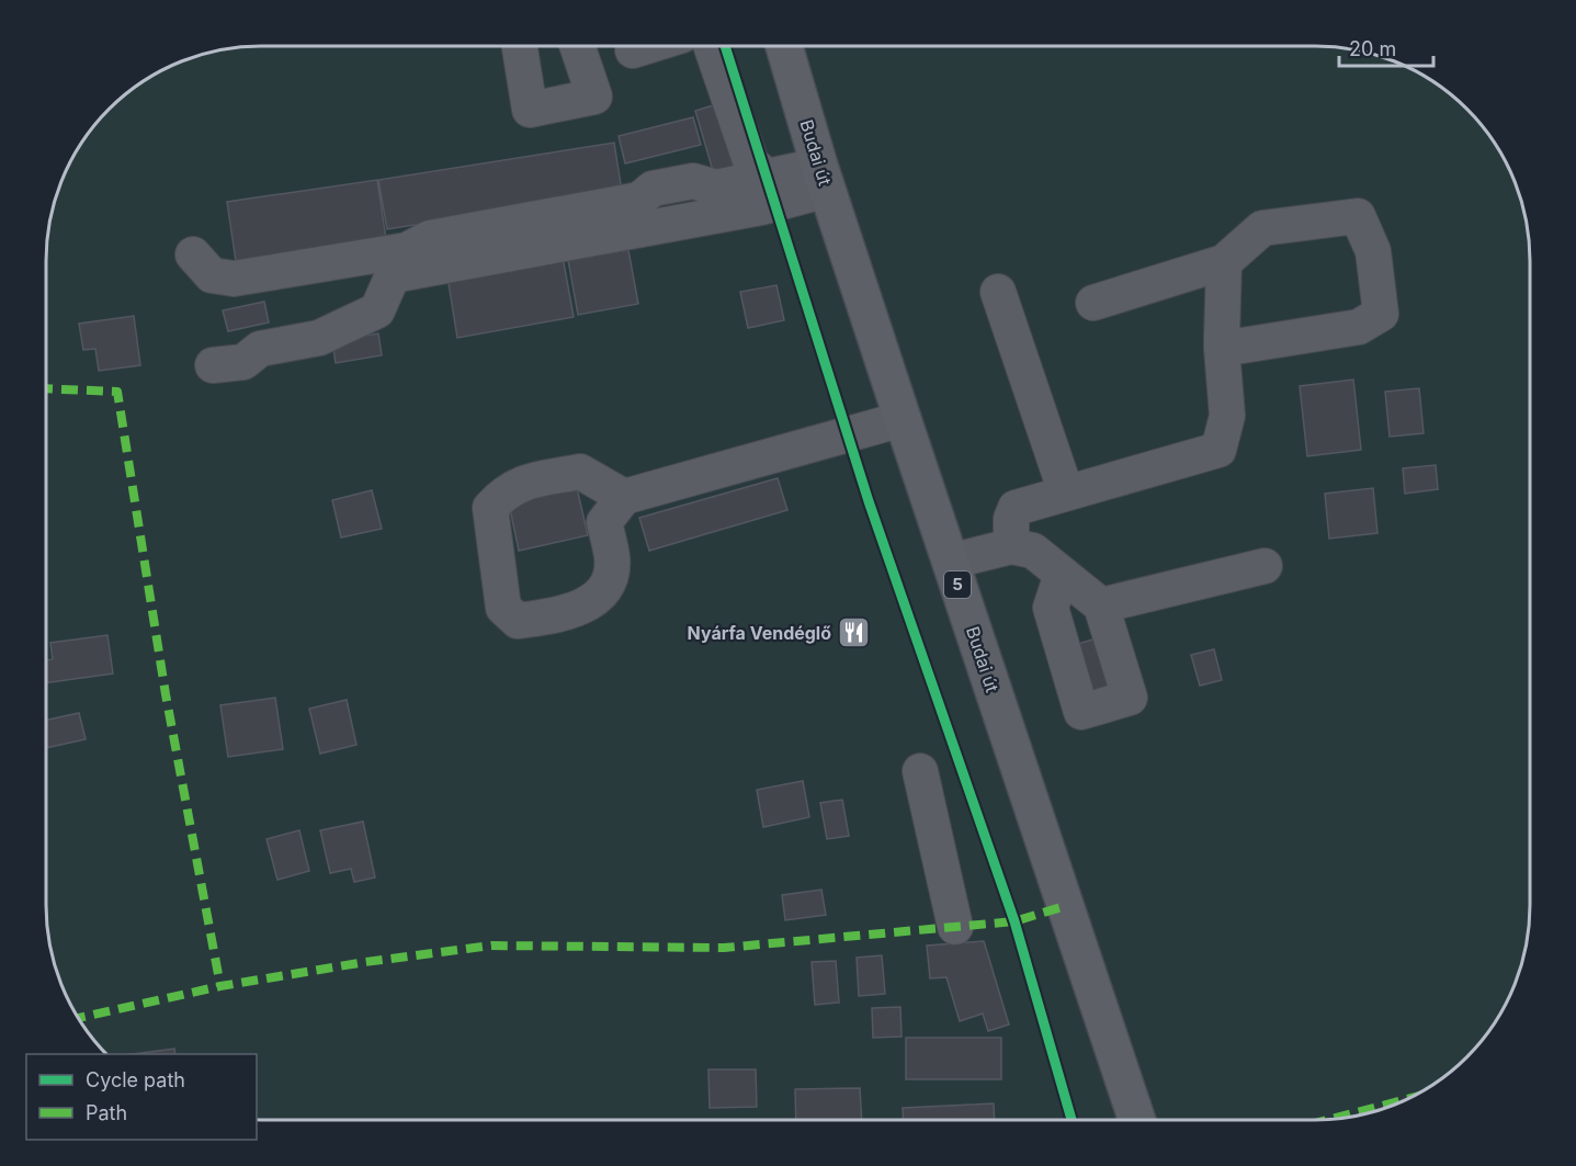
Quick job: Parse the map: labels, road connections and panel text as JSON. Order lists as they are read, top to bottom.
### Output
{
  "streets": {
    "main road": ["Budai út", "5"]
  },
  "places": {
    "restaurant": ["Nyárfa Vendéglő"]
  },
  "legend": ["Cycle path", "Path"],
  "scale_bar": "20 m"
}
